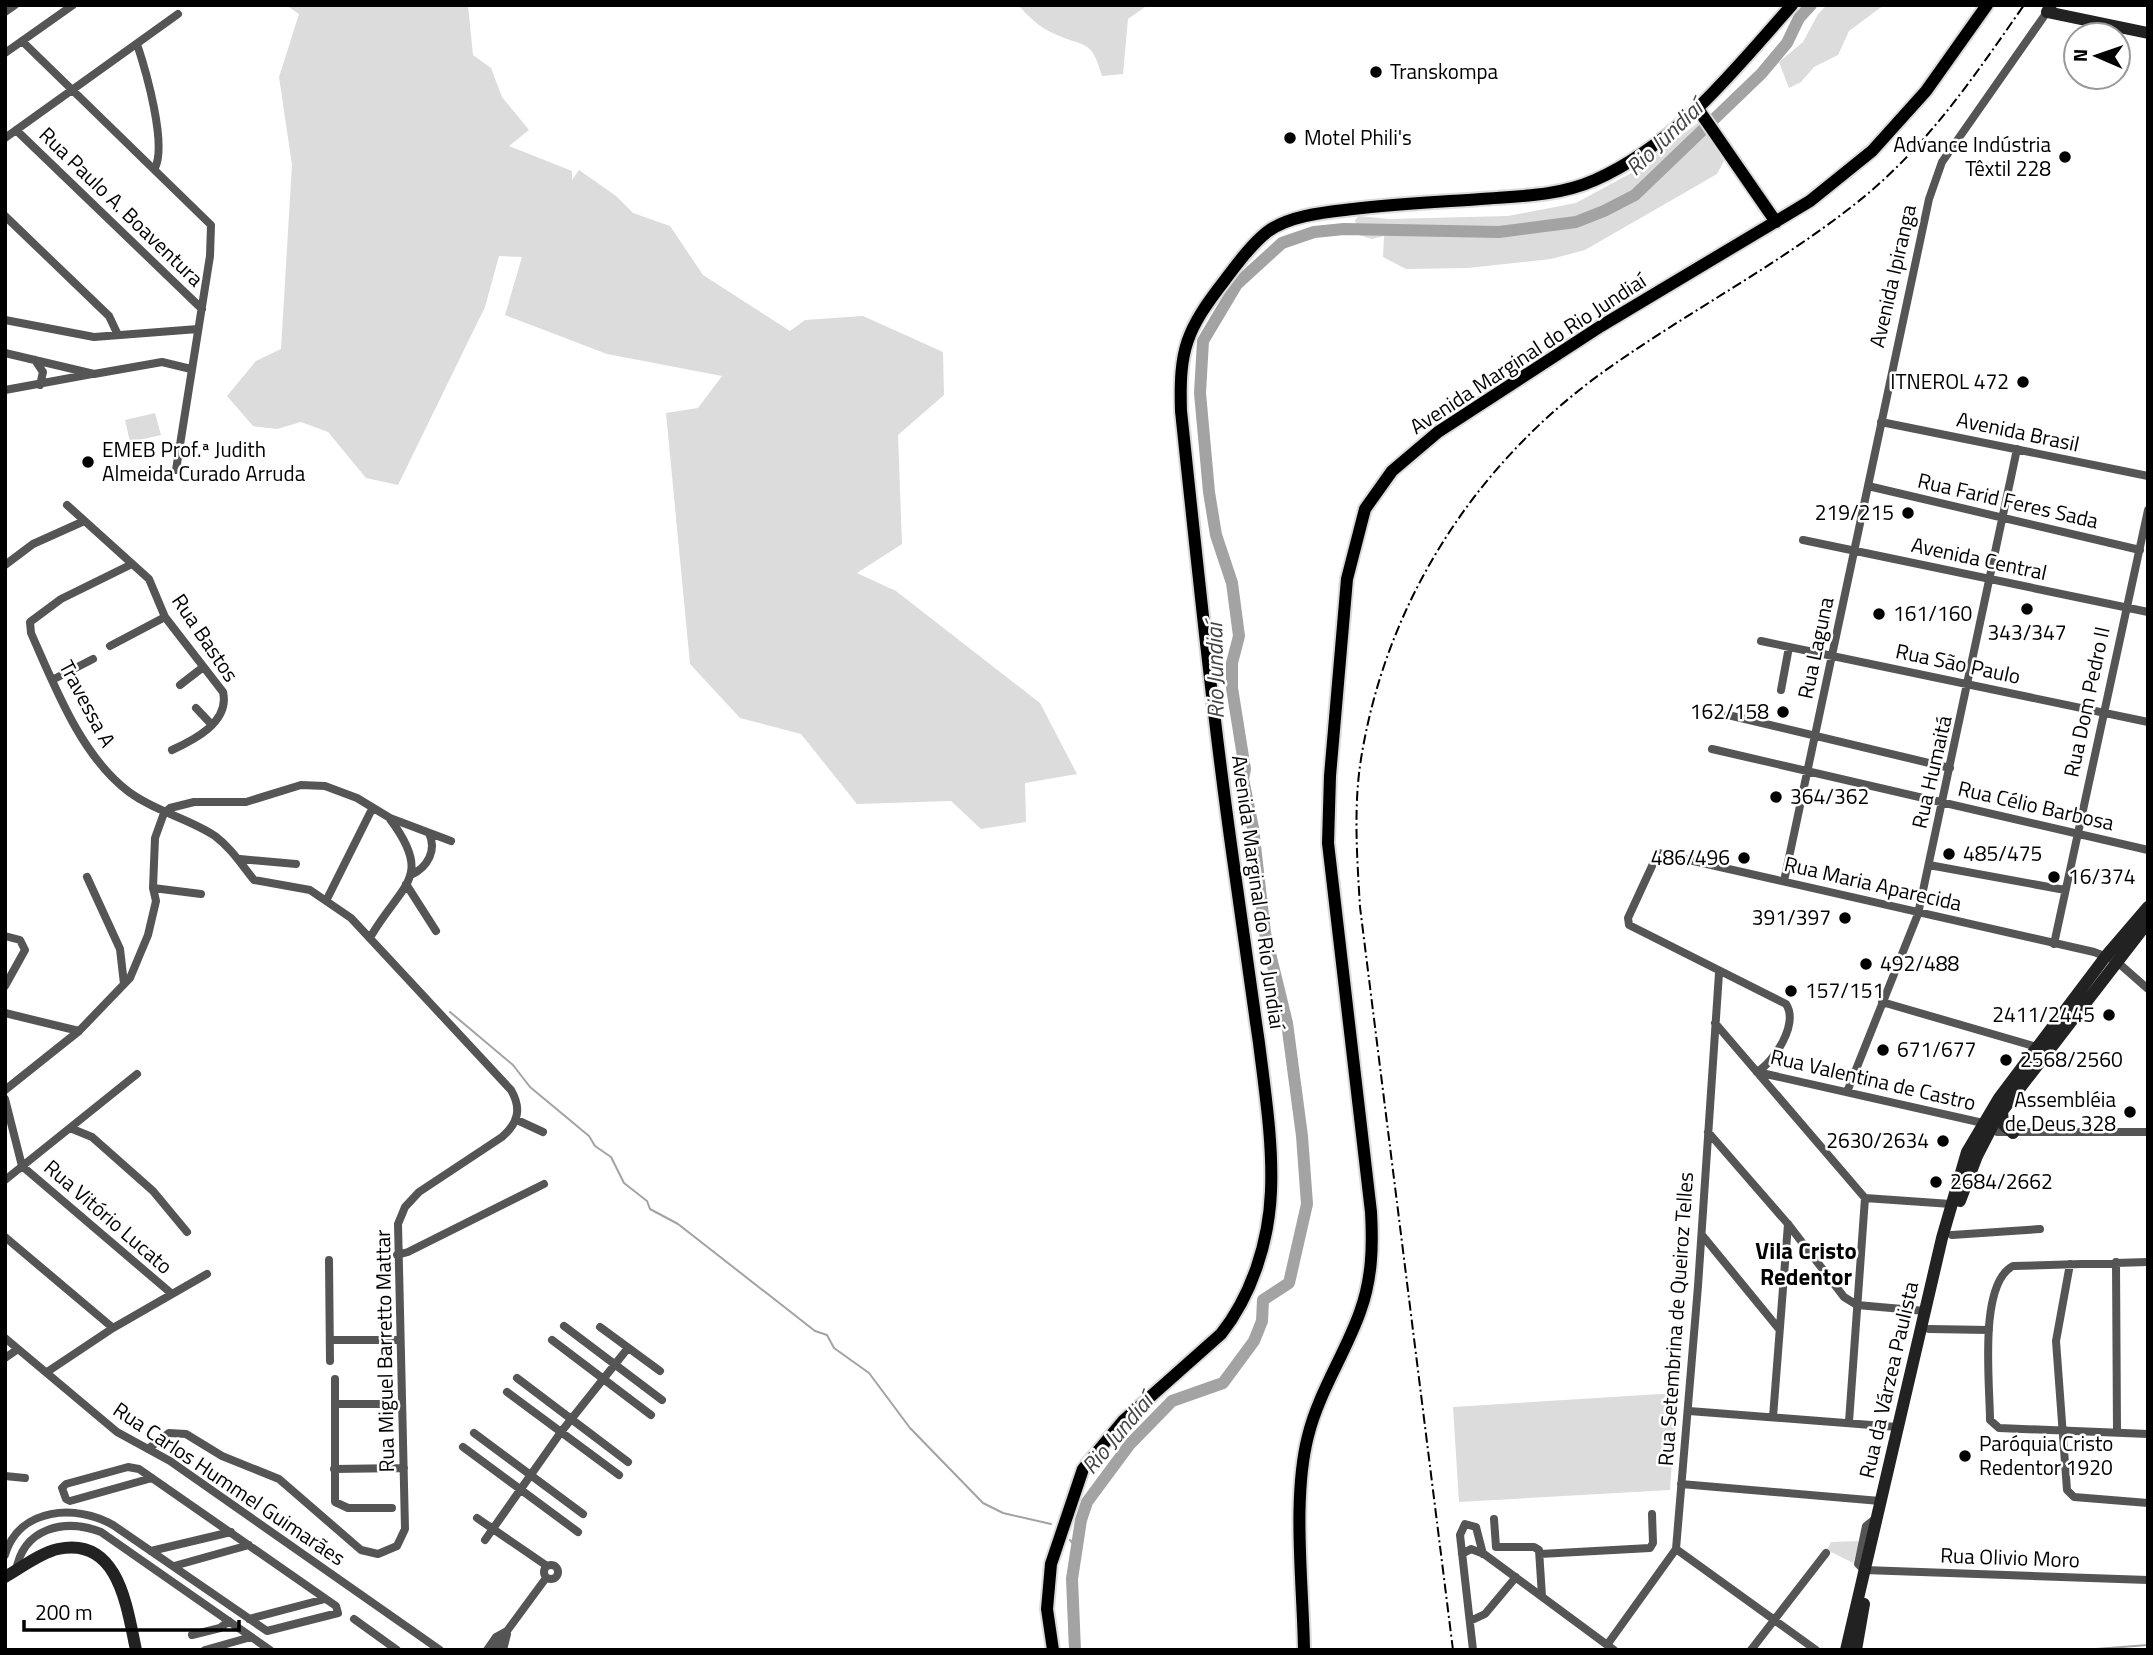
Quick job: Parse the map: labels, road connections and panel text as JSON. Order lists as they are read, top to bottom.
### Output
{
  "streets": {
    "main road": ["Avenida Marginal do Rio Jundiaí", "Rua da Várzea Paulista"],
    "street": [
      "Rua Paulo A. Boaventura",
      "Avenida Ipiranga",
      "Avenida Brasil",
      "Rua Farid Feres Sada",
      "Avenida Central",
      "Rua Bastos",
      "Rua Laguna",
      "Rua São Paulo",
      "Rua Dom Pedro II",
      "Travessa A",
      "Rua Humaitá",
      "Rua Célio Barbosa",
      "Rua Maria Aparecida",
      "Rua Valentina de Castro",
      "Rua Vitório Lucato",
      "Rua Setembrina de Queiroz Telles",
      "Rua Miguel Barretto Mattar",
      "Rua Carlos Hummel Guimarães",
      "Rua Olivio Moro"
    ]
  },
  "crossings": [
    ["Avenida Ipiranga", "Avenida Brasil"],
    ["Avenida Ipiranga", "Rua Laguna"],
    ["Avenida Brasil", "Rua Laguna"],
    ["Avenida Brasil", "Rua Humaitá"],
    ["Rua Farid Feres Sada", "Rua Laguna"],
    ["Rua Farid Feres Sada", "Rua Dom Pedro II"],
    ["Rua Farid Feres Sada", "Rua Humaitá"],
    ["Avenida Central", "Rua Laguna"],
    ["Avenida Central", "Rua Dom Pedro II"],
    ["Avenida Central", "Rua Humaitá"],
    ["Rua Bastos", "Travessa A"],
    ["Rua Laguna", "Rua São Paulo"],
    ["Rua Laguna", "Rua Célio Barbosa"],
    ["Rua Laguna", "Rua Maria Aparecida"],
    ["Rua São Paulo", "Rua Dom Pedro II"],
    ["Rua São Paulo", "Rua Humaitá"],
    ["Rua Dom Pedro II", "Rua Célio Barbosa"],
    ["Rua Dom Pedro II", "Rua Maria Aparecida"],
    ["Travessa A", "Rua Miguel Barretto Mattar"],
    ["Rua Humaitá", "Rua Célio Barbosa"],
    ["Rua Humaitá", "Rua Maria Aparecida"],
    ["Rua Humaitá", "Rua Valentina de Castro"],
    ["Rua Maria Aparecida", "Rua Setembrina de Queiroz Telles"],
    ["Rua Valentina de Castro", "Rua da Várzea Paulista"],
    ["Rua Miguel Barretto Mattar", "Rua Carlos Hummel Guimarães"],
    ["Rua da Várzea Paulista", "Rua Olivio Moro"]
  ],
  "districts": ["Vila Cristo Redentor"],
  "water": ["Rio Jundiaí"],
  "places": [
    "Transkompa",
    "Motel Phili's",
    "Advance Indústria Têxtil 228",
    "ITNEROL 472",
    "EMEB Prof.ª Judith Almeida Curado Arruda",
    "219/215",
    "343/347",
    "161/160",
    "162/158",
    "364/362",
    "485/475",
    "486/496",
    "16/374",
    "391/397",
    "492/488",
    "157/151",
    "2411/2445",
    "671/677",
    "2568/2560",
    "Assembléia de Deus 328",
    "2630/2634",
    "2684/2662",
    "Paróquia Cristo Redentor 1920"
  ],
  "scale_bar": "200 m",
  "north": "left"
}
